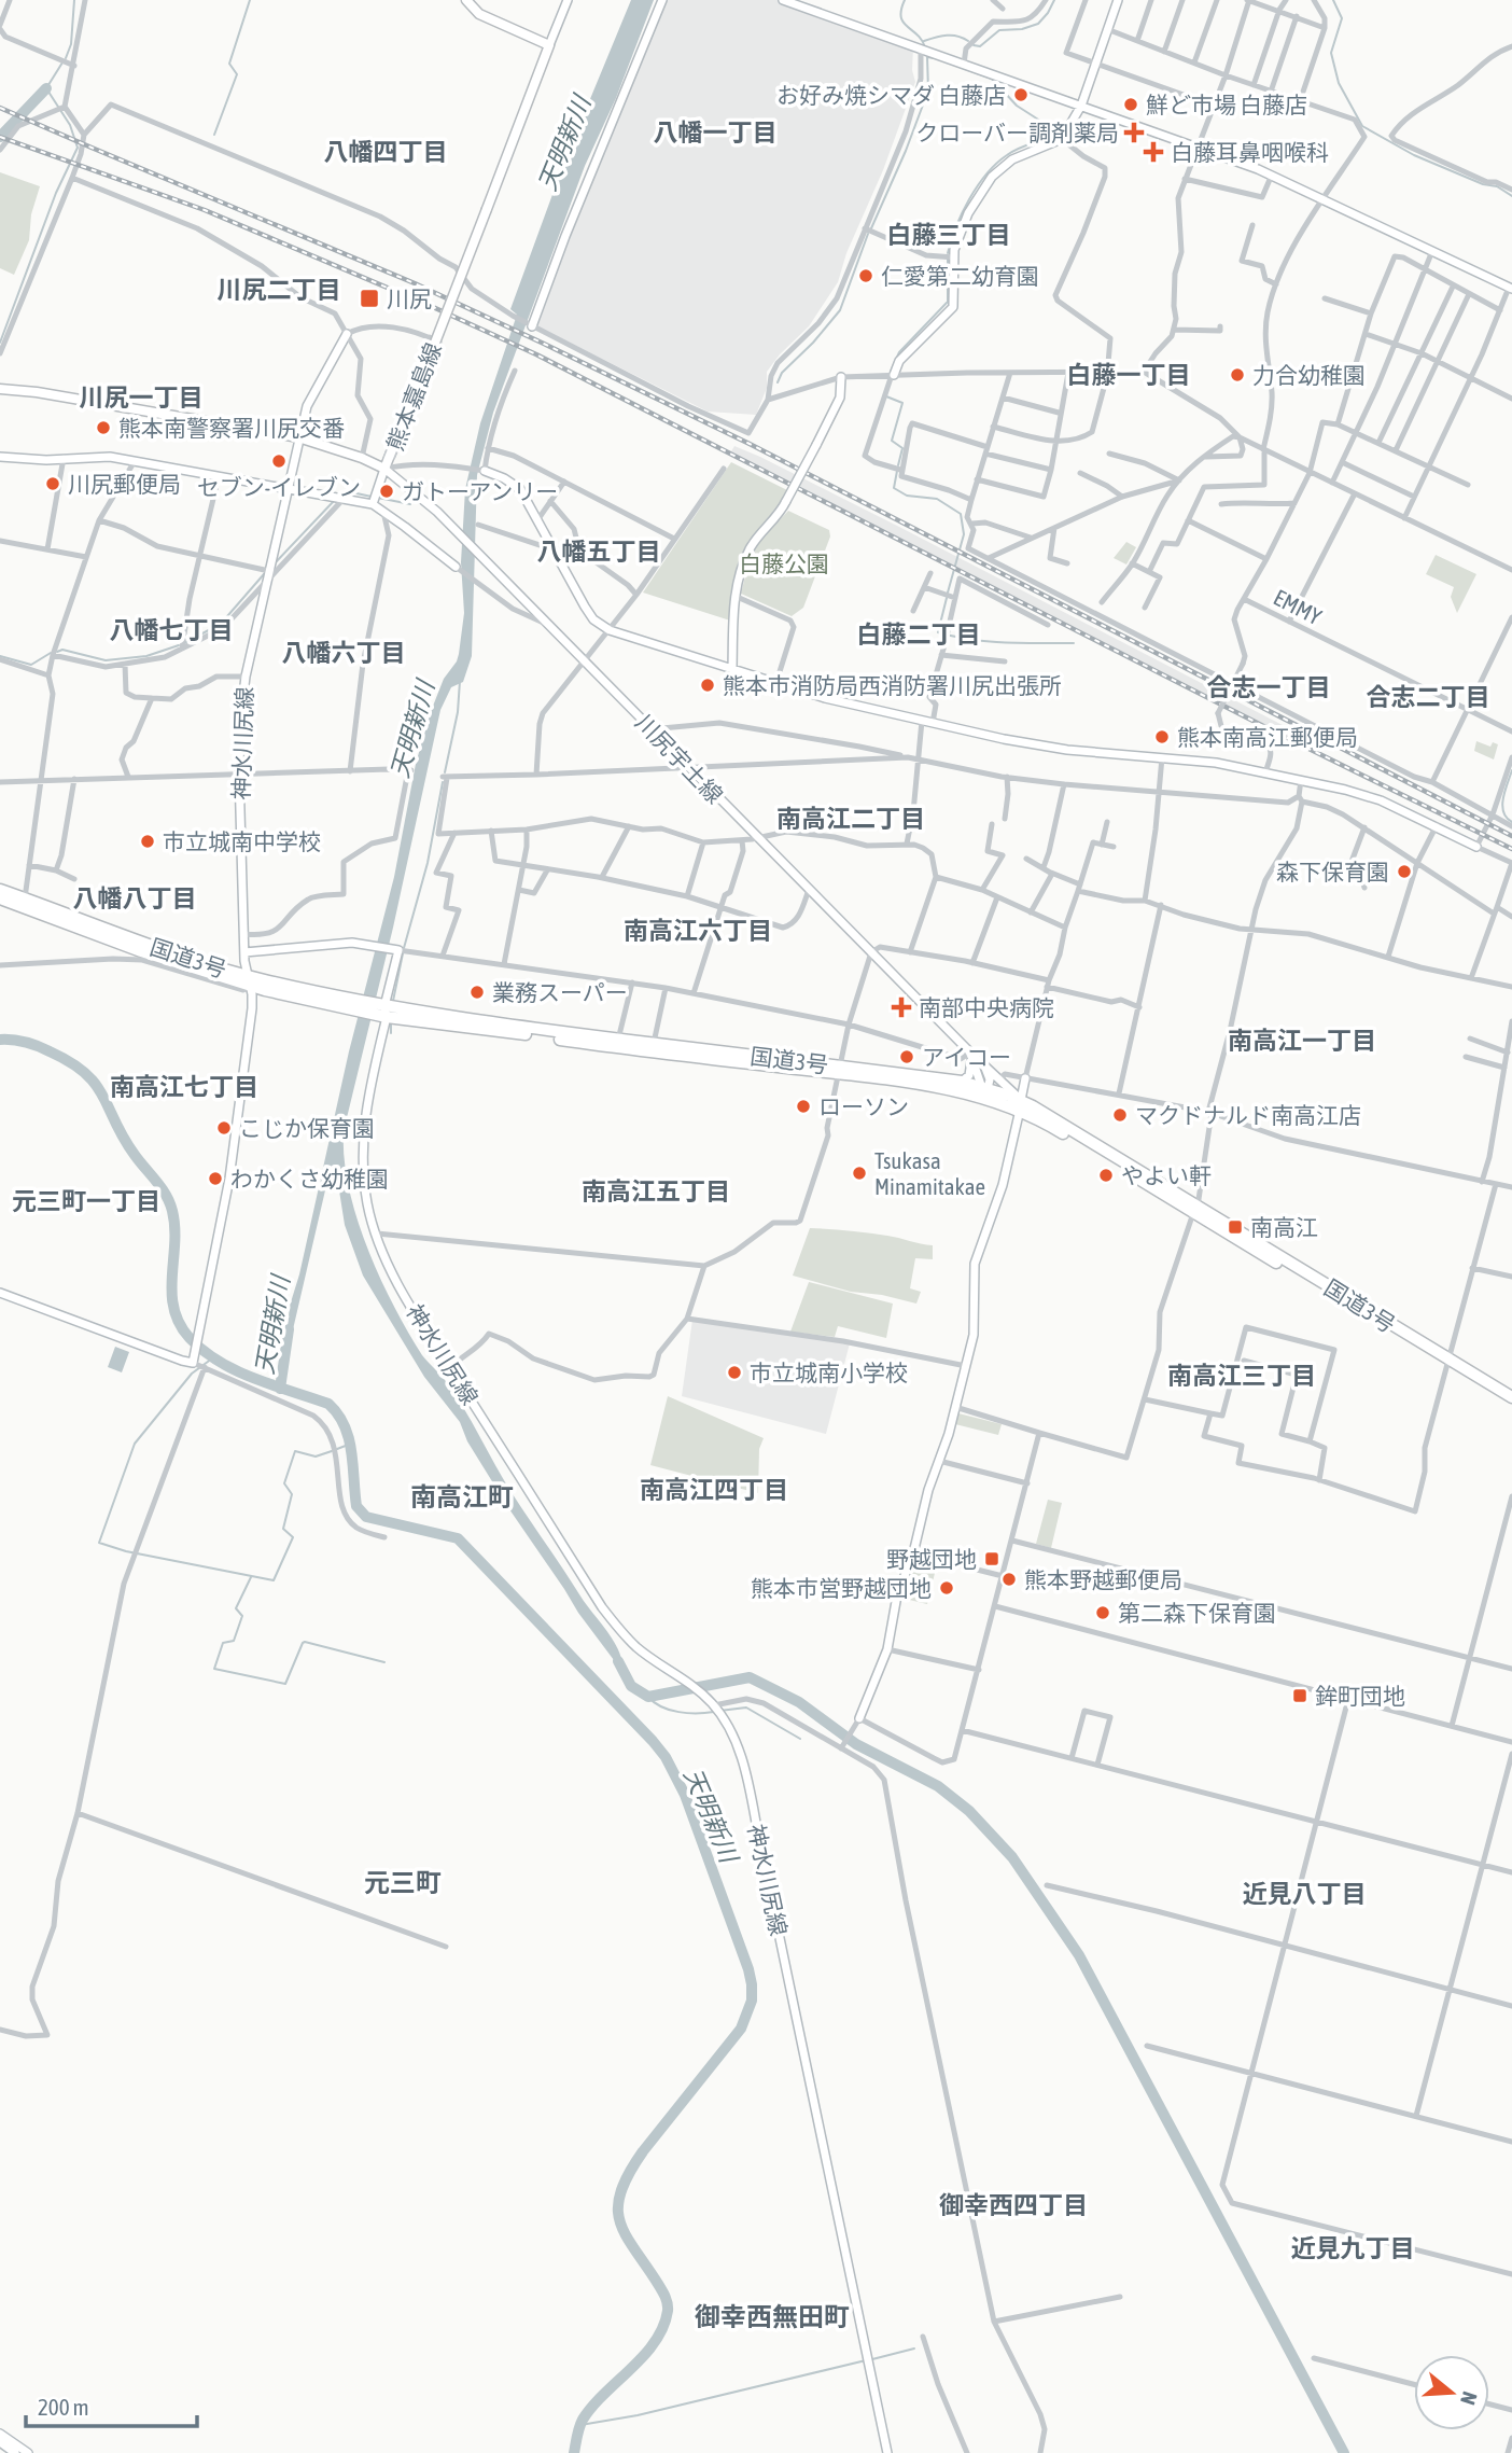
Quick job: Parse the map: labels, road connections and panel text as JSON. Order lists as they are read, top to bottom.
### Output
{
  "streets": {
    "highway": ["国道3号"],
    "main road": ["熊本嘉島線"],
    "street": ["EMMY", "神水川尻線", "川尻宇土線"]
  },
  "crossings": [
    ["熊本嘉島線", "神水川尻線"],
    ["熊本嘉島線", "川尻宇土線"],
    ["神水川尻線", "国道3号"],
    ["川尻宇土線", "国道3号"]
  ],
  "districts": [
    "八幡一丁目",
    "八幡四丁目",
    "白藤三丁目",
    "川尻二丁目",
    "白藤一丁目",
    "川尻一丁目",
    "八幡五丁目",
    "八幡七丁目",
    "白藤二丁目",
    "八幡六丁目",
    "合志一丁目",
    "合志二丁目",
    "南高江二丁目",
    "八幡八丁目",
    "南高江六丁目",
    "南高江一丁目",
    "南高江七丁目",
    "南高江五丁目",
    "元三町一丁目",
    "南高江三丁目",
    "南高江四丁目",
    "南高江町",
    "元三町",
    "近見八丁目",
    "御幸西四丁目",
    "近見九丁目",
    "御幸西無田町"
  ],
  "water": ["天明新川"],
  "parks": ["白藤公園"],
  "places": {
    "other": [
      "お好み焼シマダ 白藤店",
      "鮮ど市場 白藤店",
      "仁愛第二幼育園",
      "力合幼稚園",
      "熊本南警察署川尻交番",
      "セブン-イレブン",
      "川尻郵便局",
      "ガトーアンリー",
      "熊本市消防局西消防署川尻出張所",
      "熊本南高江郵便局",
      "市立城南中学校",
      "森下保育園",
      "業務スーパー",
      "アイコー",
      "ローソン",
      "マクドナルド南高江店",
      "こじか保育園",
      "Tsukasa Minamitakae",
      "やよい軒",
      "わかくさ幼稚園",
      "市立城南小学校",
      "熊本野越郵便局",
      "熊本市営野越団地",
      "第二森下保育園"
    ],
    "health": ["クローバー調剤薬局", "白藤耳鼻咽喉科", "南部中央病院"],
    "transit": [
      "川尻",
      "南高江",
      "野越団地",
      "鉾町団地"
    ]
  },
  "scale_bar": "200 m",
  "north": "right"
}
